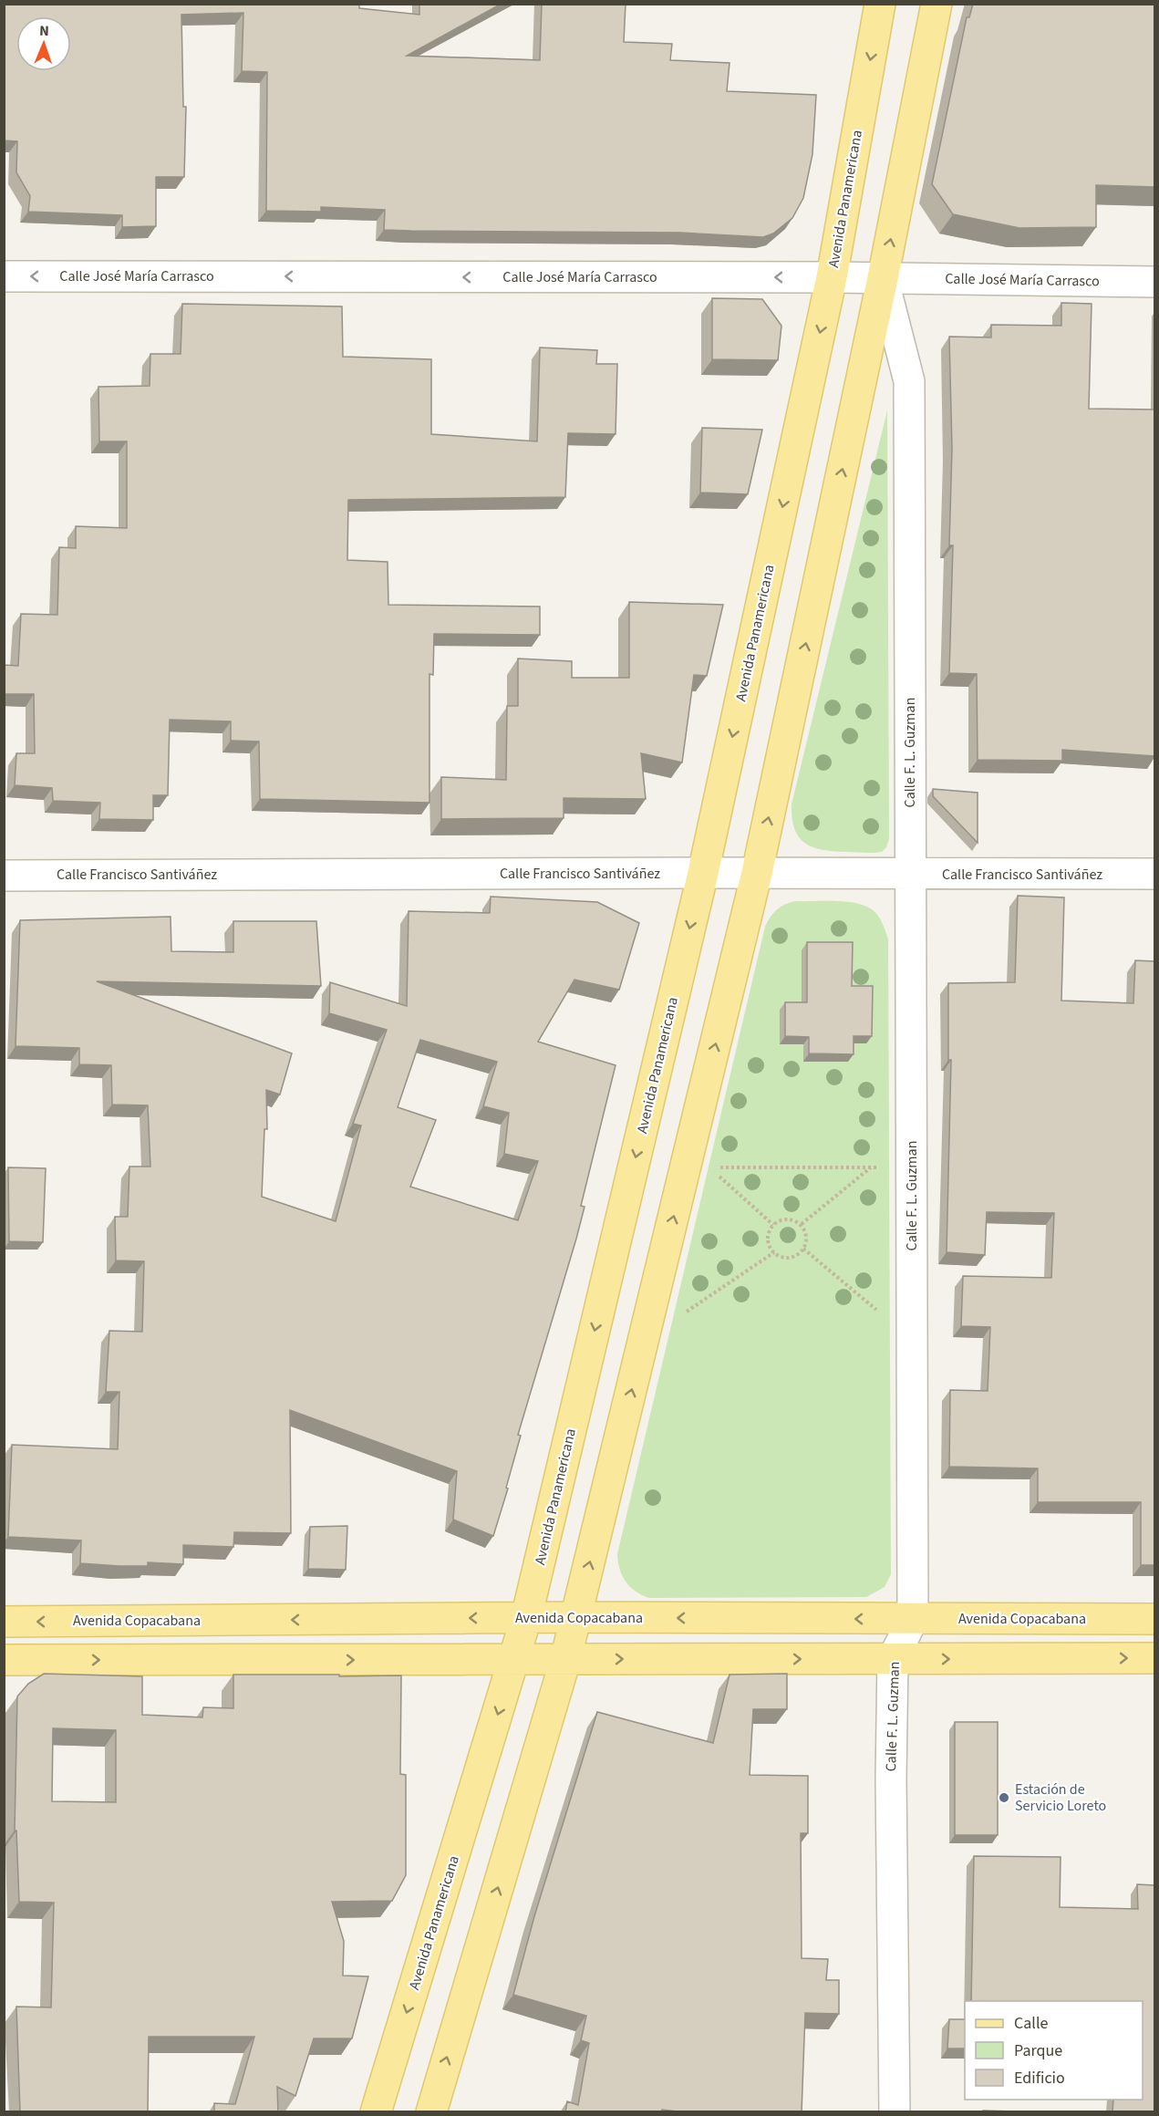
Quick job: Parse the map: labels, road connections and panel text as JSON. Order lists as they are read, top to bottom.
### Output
{
  "streets": {
    "main road": ["Avenida Panamericana", "Avenida Copacabana"],
    "street": ["Calle José María Carrasco", "Calle F. L. Guzman", "Calle Francisco Santiváñez"]
  },
  "crossings": [
    ["Avenida Panamericana", "Calle José María Carrasco"],
    ["Avenida Panamericana", "Calle Francisco Santiváñez"],
    ["Avenida Panamericana", "Avenida Copacabana"],
    ["Calle José María Carrasco", "Calle F. L. Guzman"],
    ["Calle F. L. Guzman", "Calle Francisco Santiváñez"],
    ["Calle F. L. Guzman", "Avenida Copacabana"]
  ],
  "one_way": ["Calle José María Carrasco"],
  "places": ["Estación de Servicio Loreto"],
  "legend": ["Calle", "Parque", "Edificio"],
  "north": "top"
}
